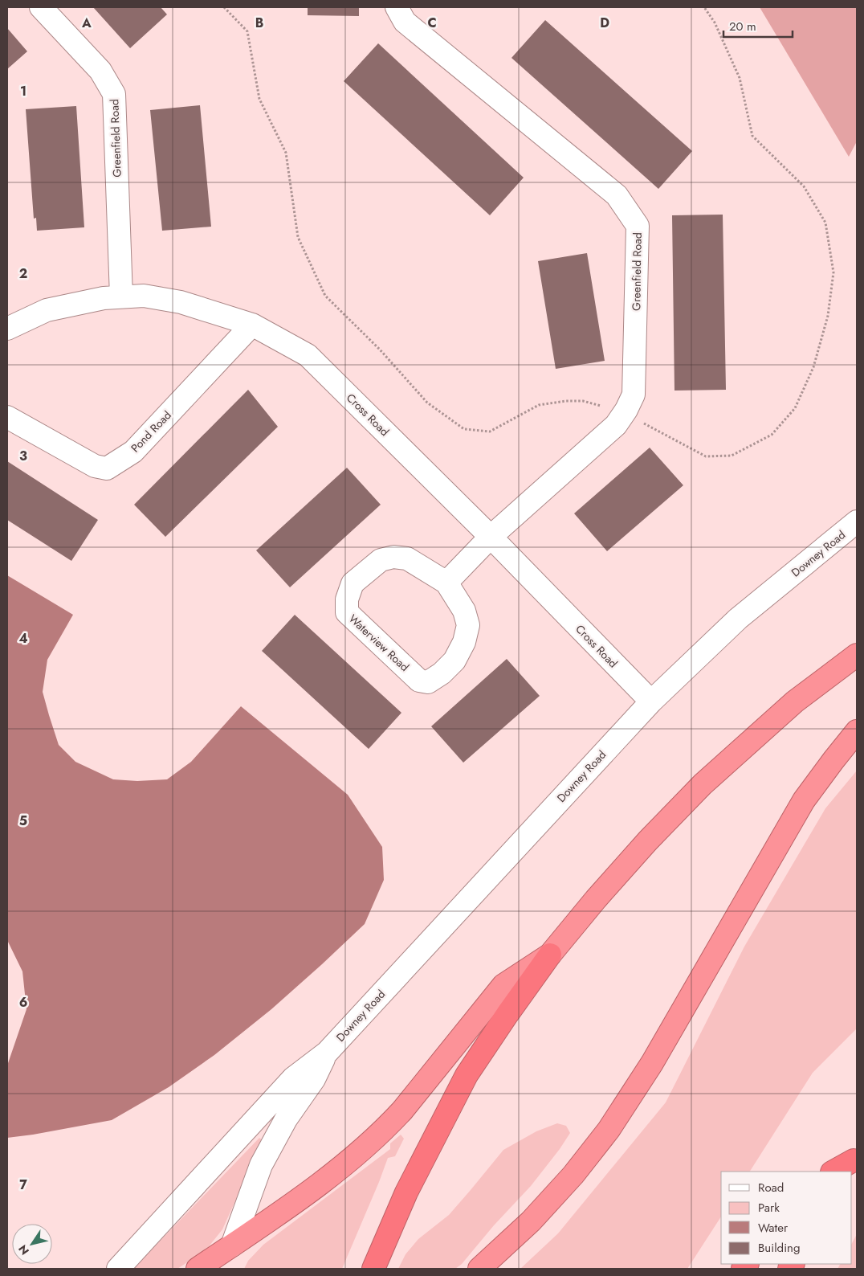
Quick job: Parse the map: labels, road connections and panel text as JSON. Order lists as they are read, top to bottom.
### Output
{
  "streets": {
    "street": [
      "Greenfield Road",
      "Cross Road",
      "Pond Road",
      "Downey Road",
      "Waterview Road"
    ]
  },
  "crossings": [
    ["Greenfield Road", "Cross Road"],
    ["Cross Road", "Pond Road"],
    ["Cross Road", "Downey Road"]
  ],
  "legend": [
    "Road",
    "Park",
    "Water",
    "Building"
  ],
  "scale_bar": "20 m",
  "north": "bottom left",
  "grid": {
    "columns": [
      "A",
      "B",
      "C",
      "D"
    ],
    "rows": [
      "1",
      "2",
      "3",
      "4",
      "5",
      "6",
      "7"
    ]
  }
}
